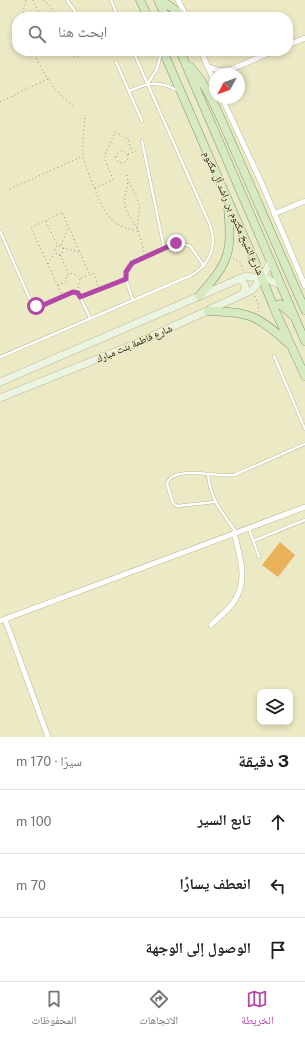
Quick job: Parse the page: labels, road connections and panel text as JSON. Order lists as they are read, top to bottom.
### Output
{
  "streets": {
    "main road": ["شارع الشيخ مكتوم بن راشد آل مكتوم"],
    "street": ["شارع فاطمة بنت مبارك"]
  },
  "crossings": [
    ["شارع الشيخ مكتوم بن راشد آل مكتوم", "شارع فاطمة بنت مبارك"]
  ],
  "north": "bottom left",
  "page": {
    "search": "ابحث هنا",
    "heading": ["3 دقيقة", "سيرًا · 170 m"],
    "list": [
      ["تابع السير", "100 m"],
      ["انعطف يسارًا", "70 m"],
      "الوصول إلى الوجهة"
    ],
    "nav": ["الخريطة", "الاتجاهات", "المحفوظات"]
  }
}
